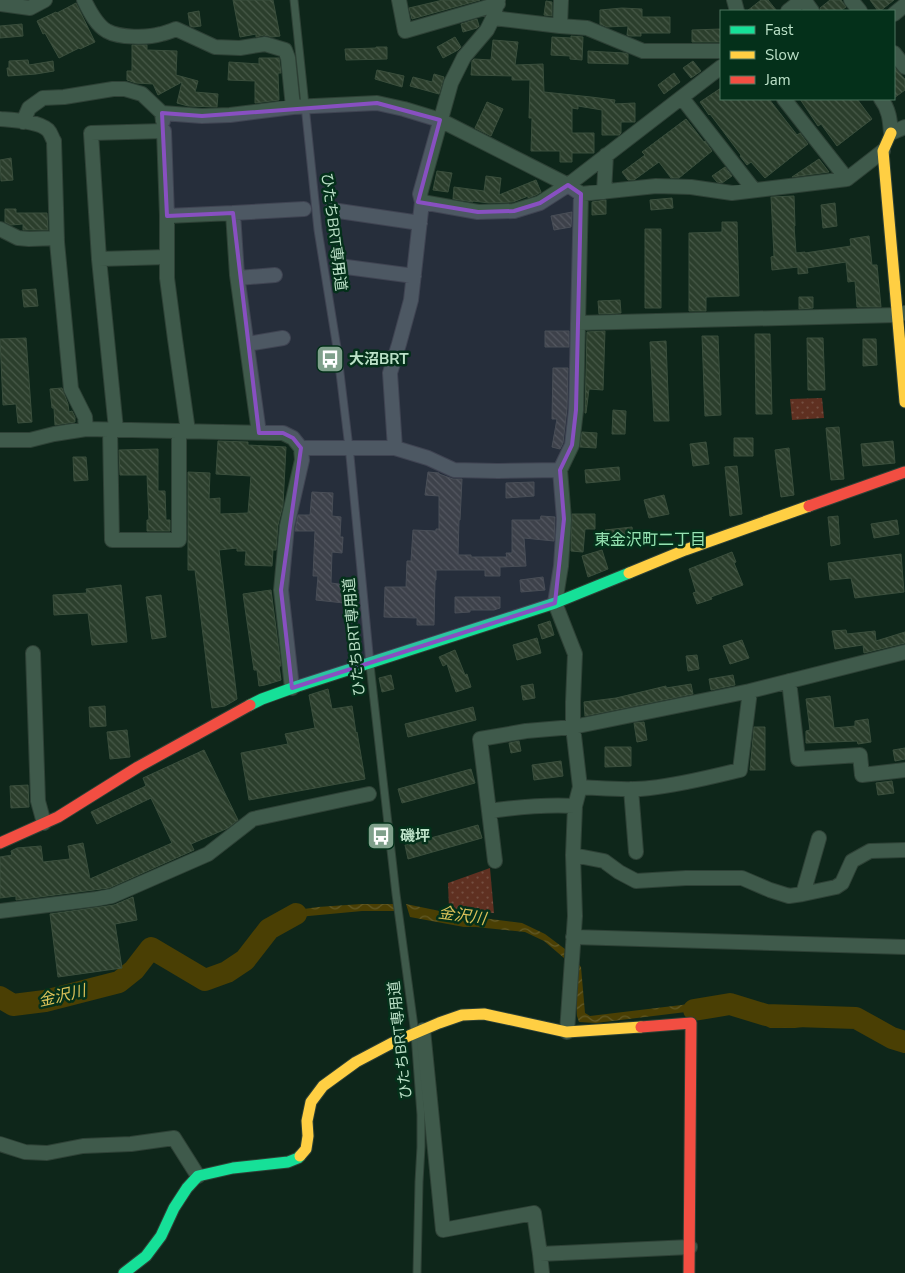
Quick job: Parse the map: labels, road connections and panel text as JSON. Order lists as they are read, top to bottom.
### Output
{
  "streets": {
    "lane": ["ひたちBRT専用道"]
  },
  "districts": ["東金沢町二丁目"],
  "water": ["金沢川"],
  "places": {
    "bus stop": ["大沼BRT", "磯坪"]
  },
  "legend": ["Fast", "Slow", "Jam"]
}
